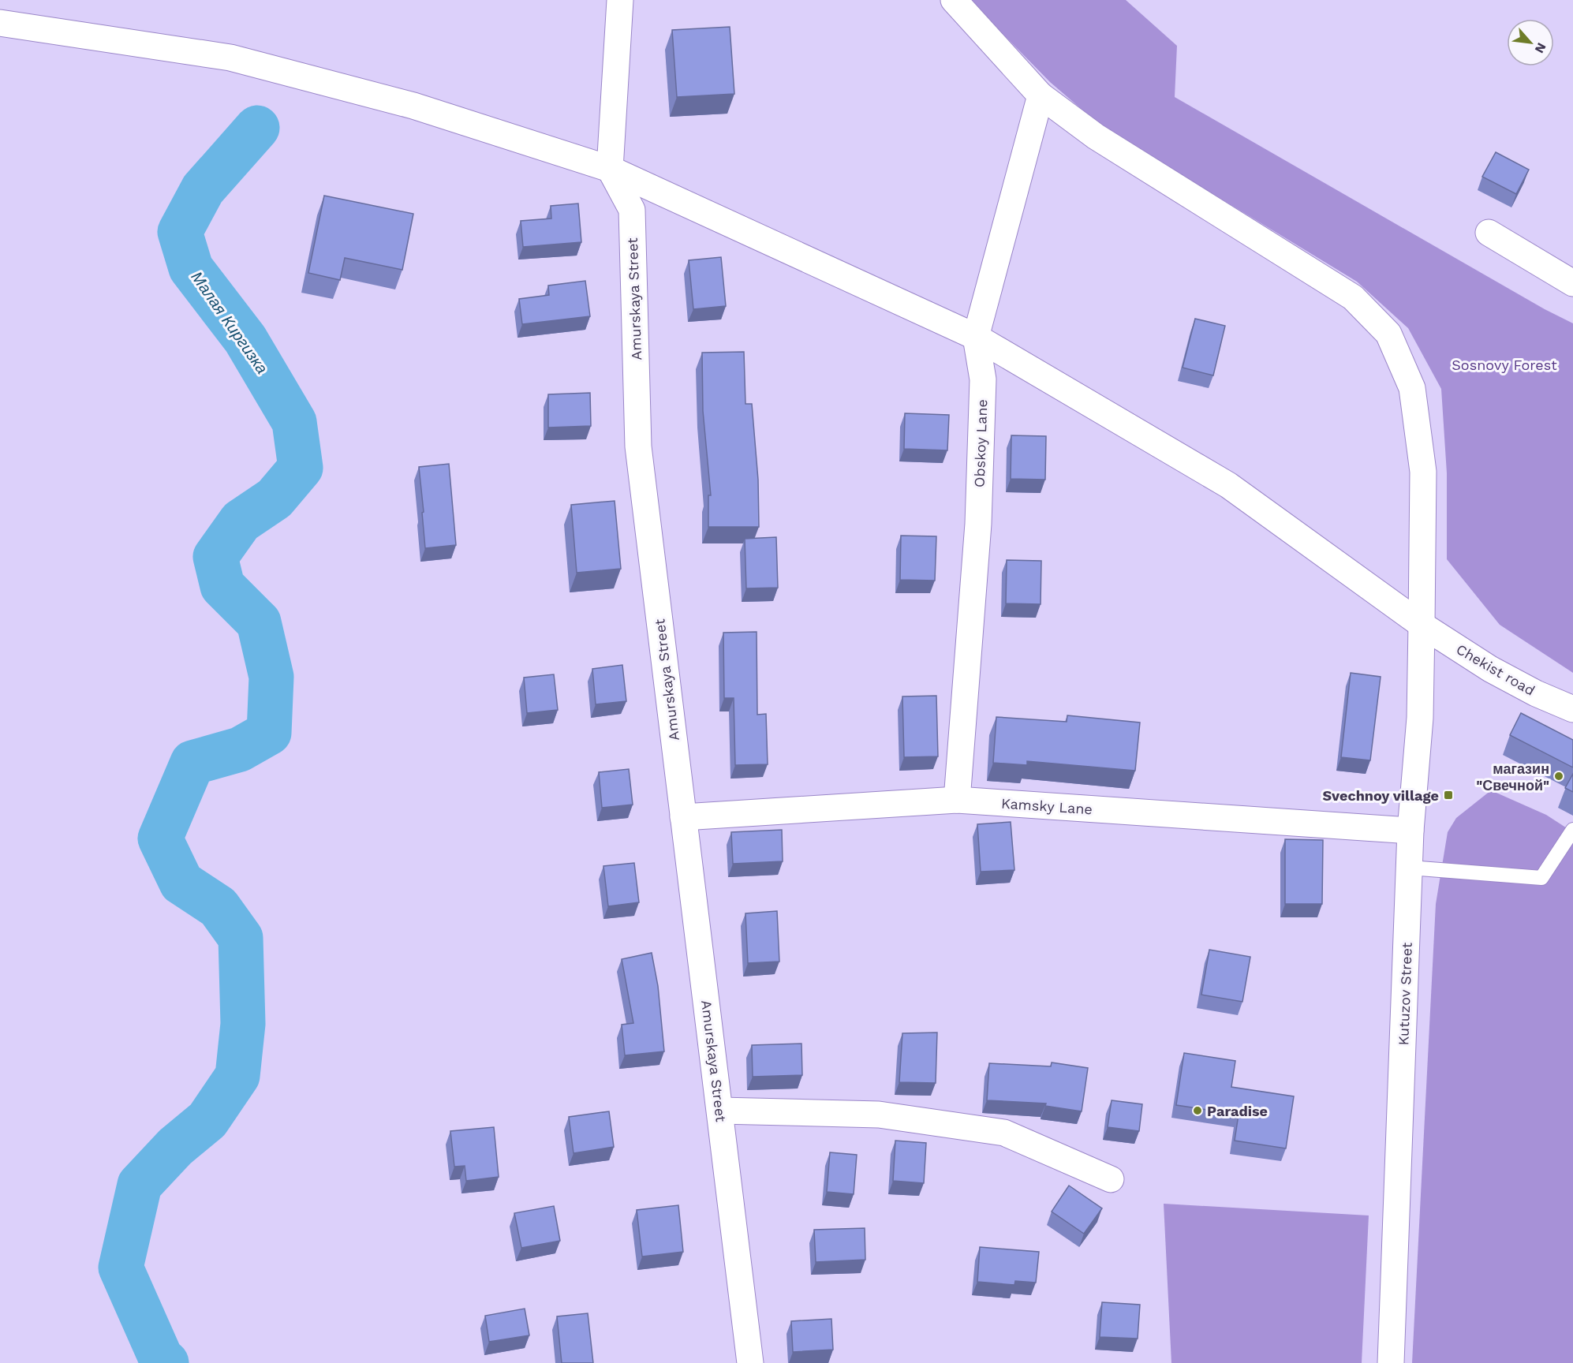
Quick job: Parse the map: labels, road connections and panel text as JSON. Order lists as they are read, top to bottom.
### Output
{
  "streets": {
    "street": [
      "Amurskaya Street",
      "Obskoy Lane",
      "Chekist road",
      "Kamsky Lane",
      "Kutuzov Street"
    ]
  },
  "crossings": [
    ["Amurskaya Street", "Chekist road"],
    ["Amurskaya Street", "Kamsky Lane"],
    ["Obskoy Lane", "Chekist road"],
    ["Obskoy Lane", "Kamsky Lane"],
    ["Obskoy Lane", "Kutuzov Street"],
    ["Chekist road", "Kutuzov Street"],
    ["Kamsky Lane", "Kutuzov Street"]
  ],
  "water": ["Малая Киргизка"],
  "parks": ["Sosnovy Forest"],
  "places": {
    "other": ["магазин \"Свечной\"", "Paradise"],
    "transit": ["Svechnoy village"]
  },
  "north": "bottom right"
}
